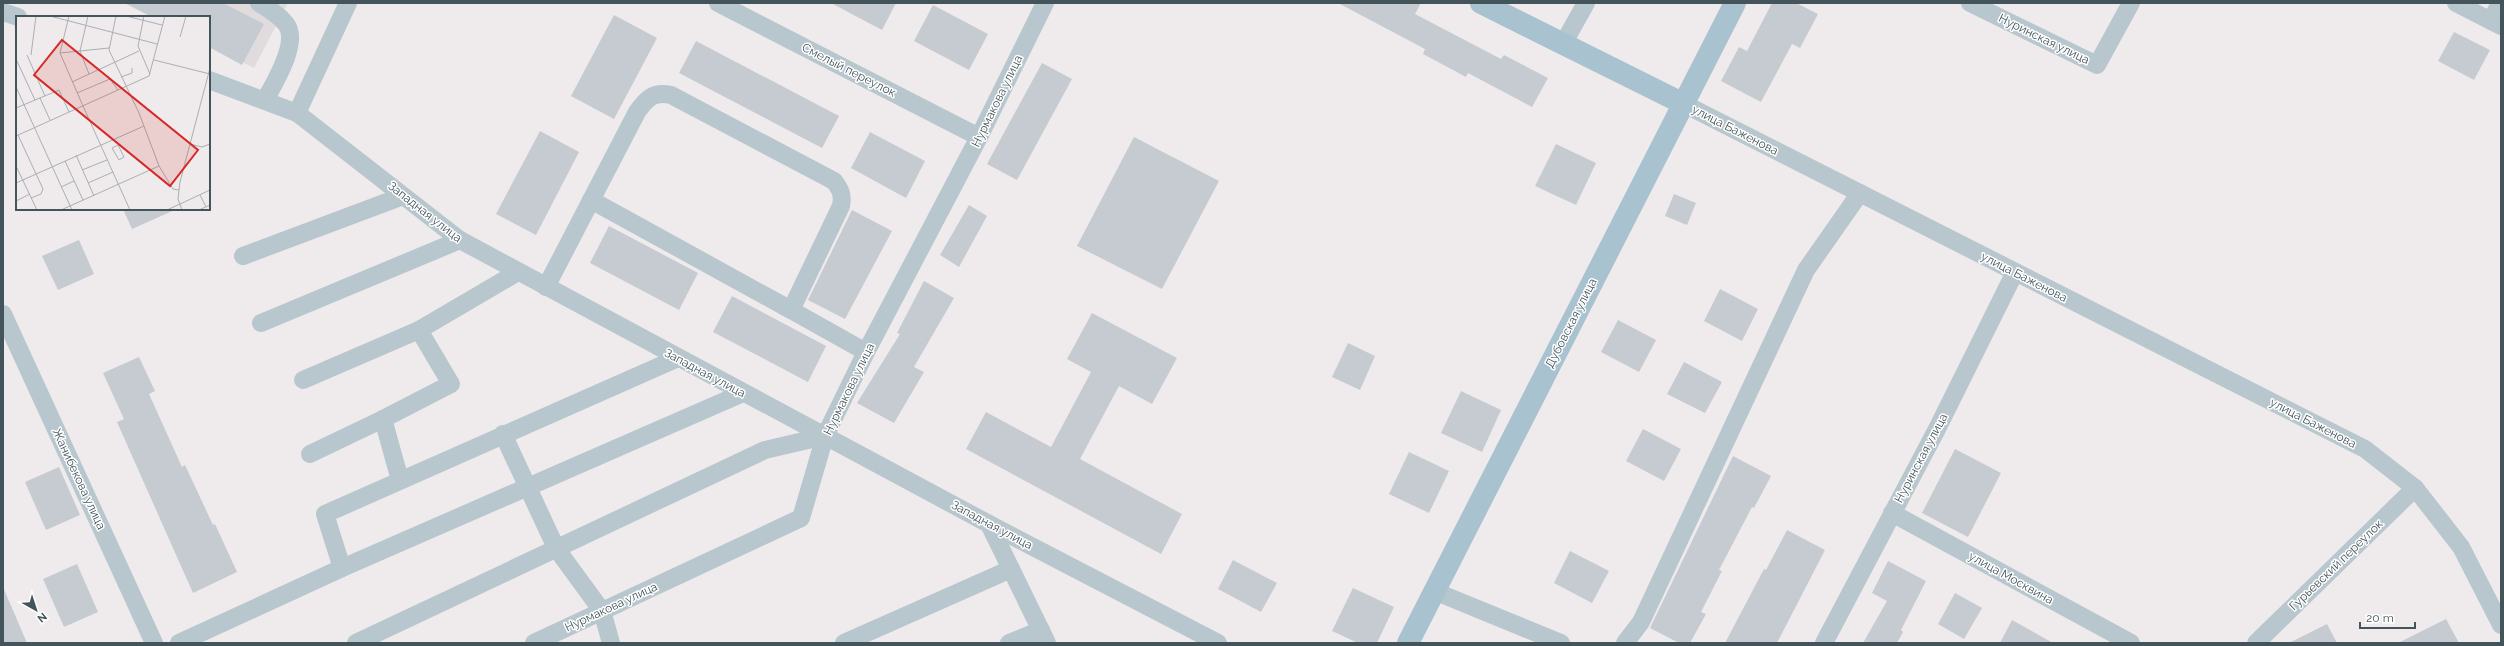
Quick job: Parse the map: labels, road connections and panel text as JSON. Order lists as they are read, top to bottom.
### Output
{
  "streets": {
    "main road": ["улица Баженова", "Дубовская улица"],
    "street": [
      "Нуринская улица",
      "Смелый переулок",
      "Нурмакова улица",
      "Западная улица",
      "Жанибекова улица",
      "Гурьевский переулок",
      "улица Москвина"
    ]
  },
  "crossings": [
    ["Нуринская улица", "улица Баженова"],
    ["Нуринская улица", "улица Москвина"],
    ["Смелый переулок", "Нурмакова улица"],
    ["Нурмакова улица", "Западная улица"],
    ["улица Баженова", "Дубовская улица"],
    ["улица Баженова", "Гурьевский переулок"]
  ],
  "scale_bar": "20 m",
  "north": "bottom right"
}
